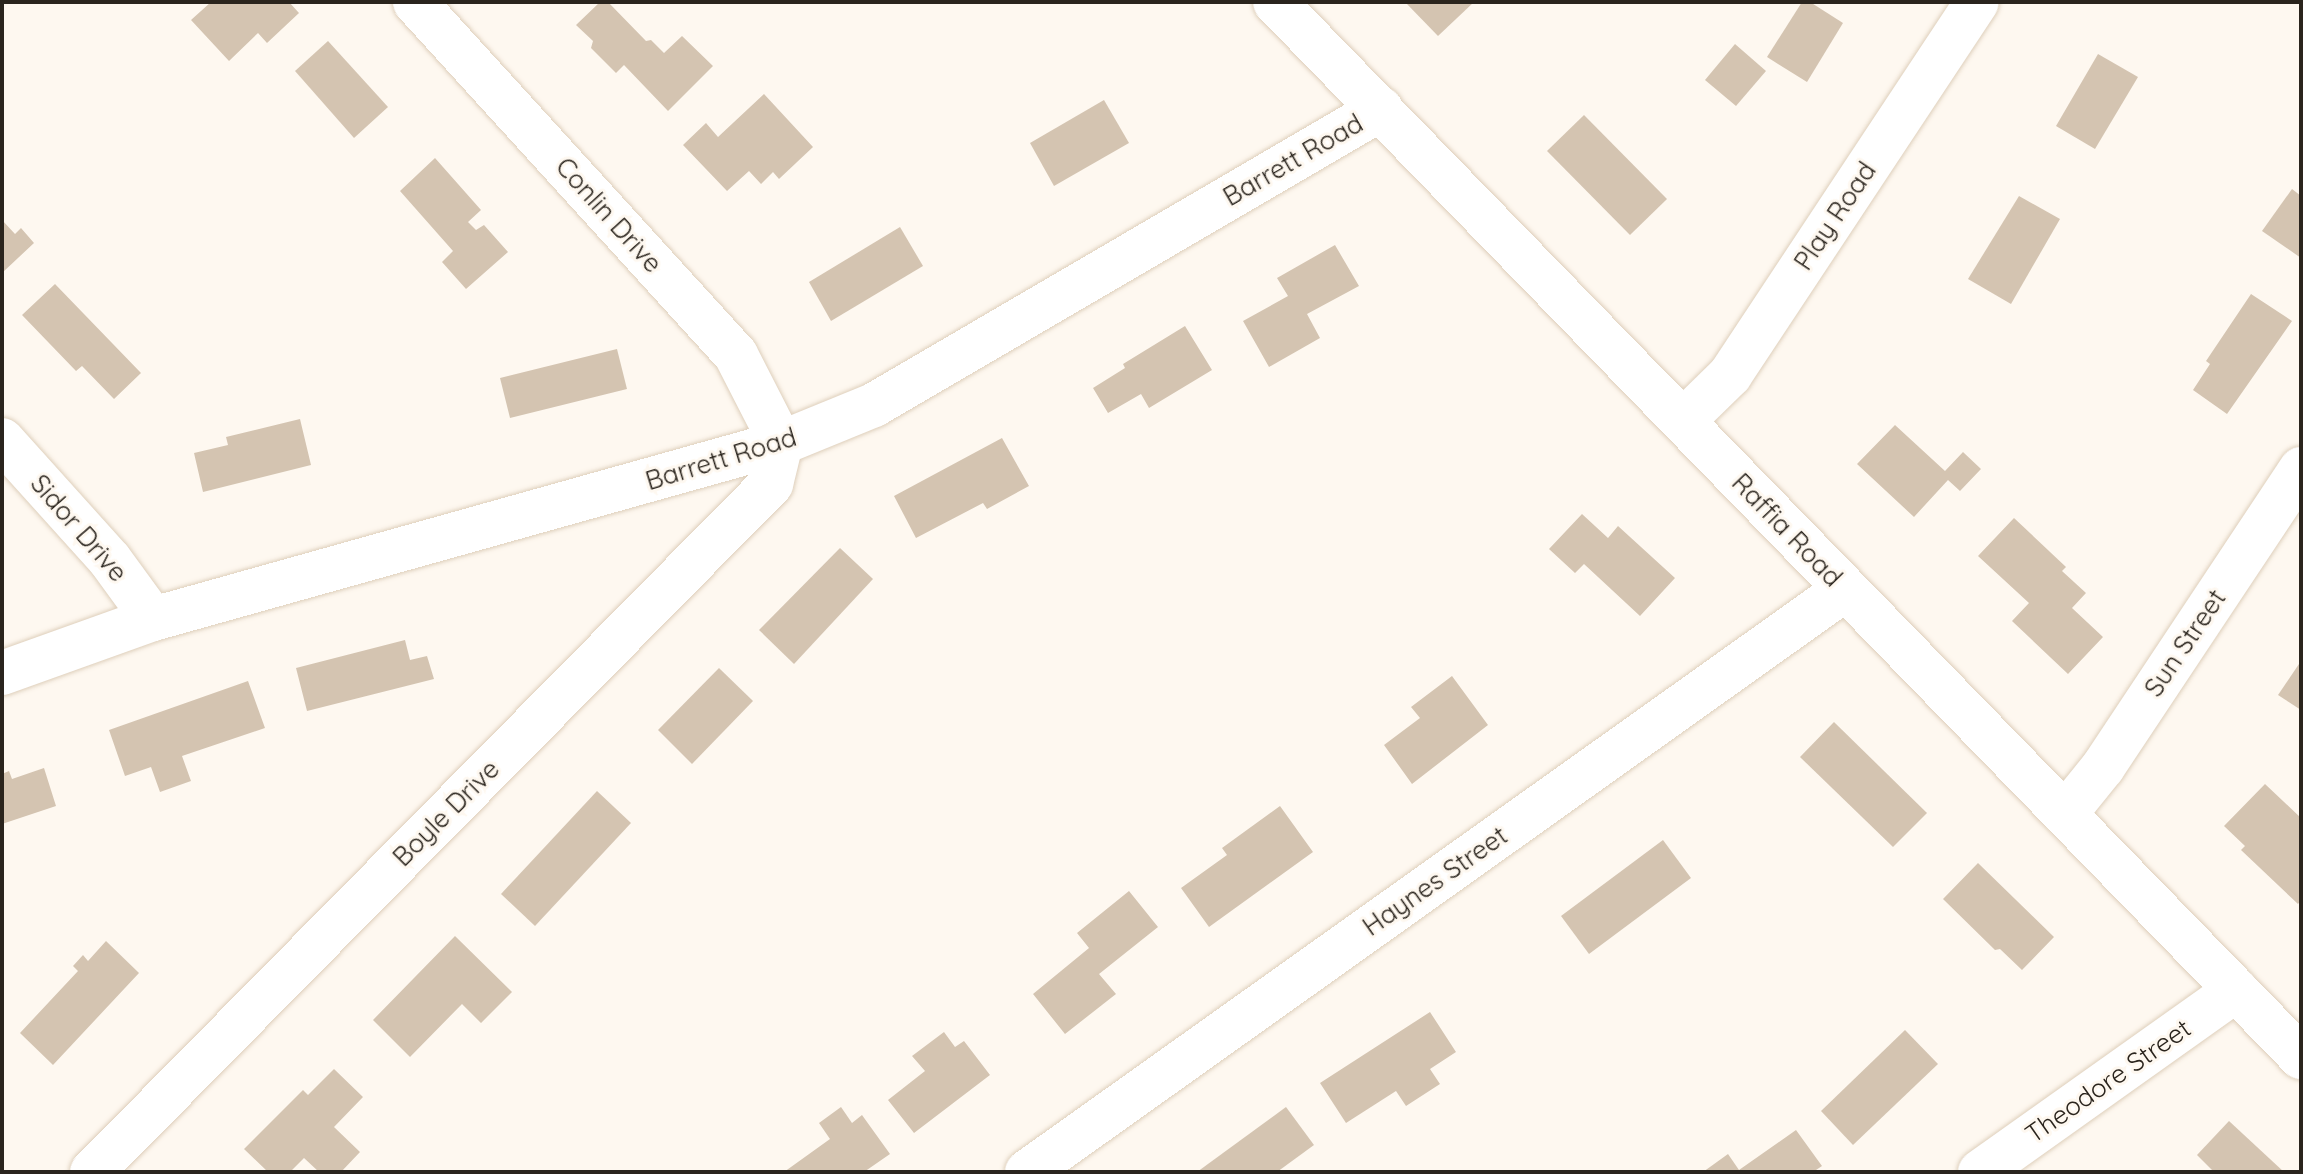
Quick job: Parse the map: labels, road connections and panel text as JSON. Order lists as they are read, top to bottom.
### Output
{
  "streets": {
    "street": [
      "Barrett Road",
      "Conlin Drive",
      "Play Road",
      "Sidor Drive",
      "Raffia Road",
      "Sun Street",
      "Boyle Drive",
      "Haynes Street",
      "Theodore Street"
    ]
  },
  "crossings": [
    ["Barrett Road", "Conlin Drive"],
    ["Barrett Road", "Sidor Drive"],
    ["Barrett Road", "Raffia Road"],
    ["Barrett Road", "Boyle Drive"],
    ["Conlin Drive", "Boyle Drive"],
    ["Play Road", "Raffia Road"],
    ["Raffia Road", "Sun Street"],
    ["Raffia Road", "Haynes Street"],
    ["Raffia Road", "Theodore Street"]
  ]
}
